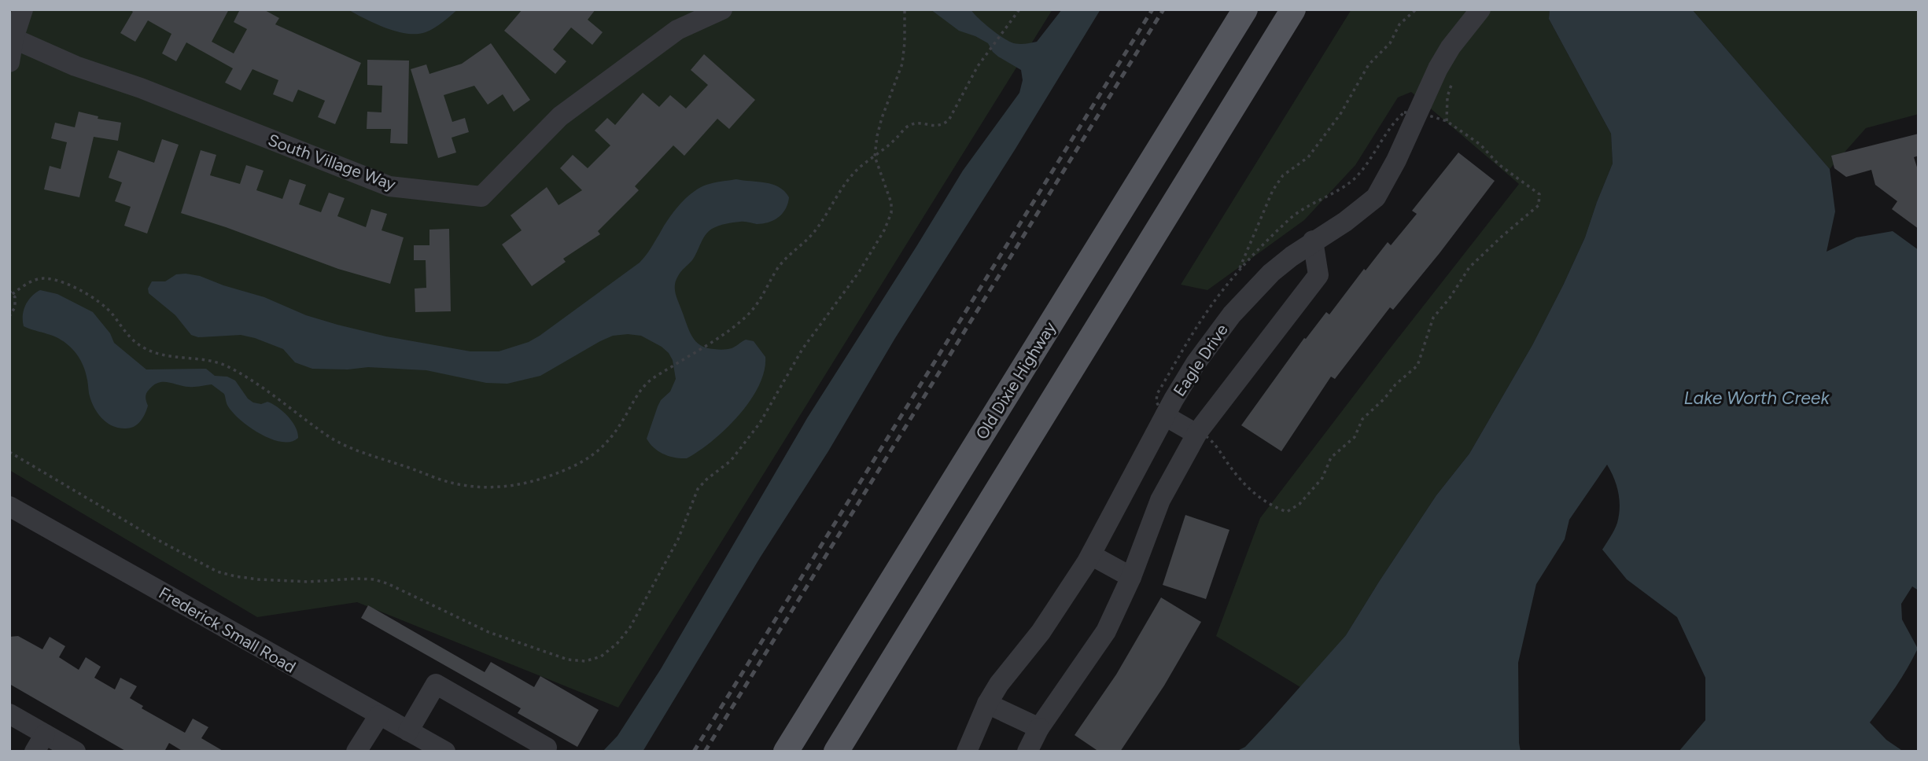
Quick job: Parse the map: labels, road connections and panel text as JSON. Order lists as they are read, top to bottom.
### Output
{
  "streets": {
    "main road": ["Old Dixie Highway"],
    "street": ["South Village Way", "Eagle Drive", "Frederick Small Road"]
  },
  "water": ["Lake Worth Creek"]
}
